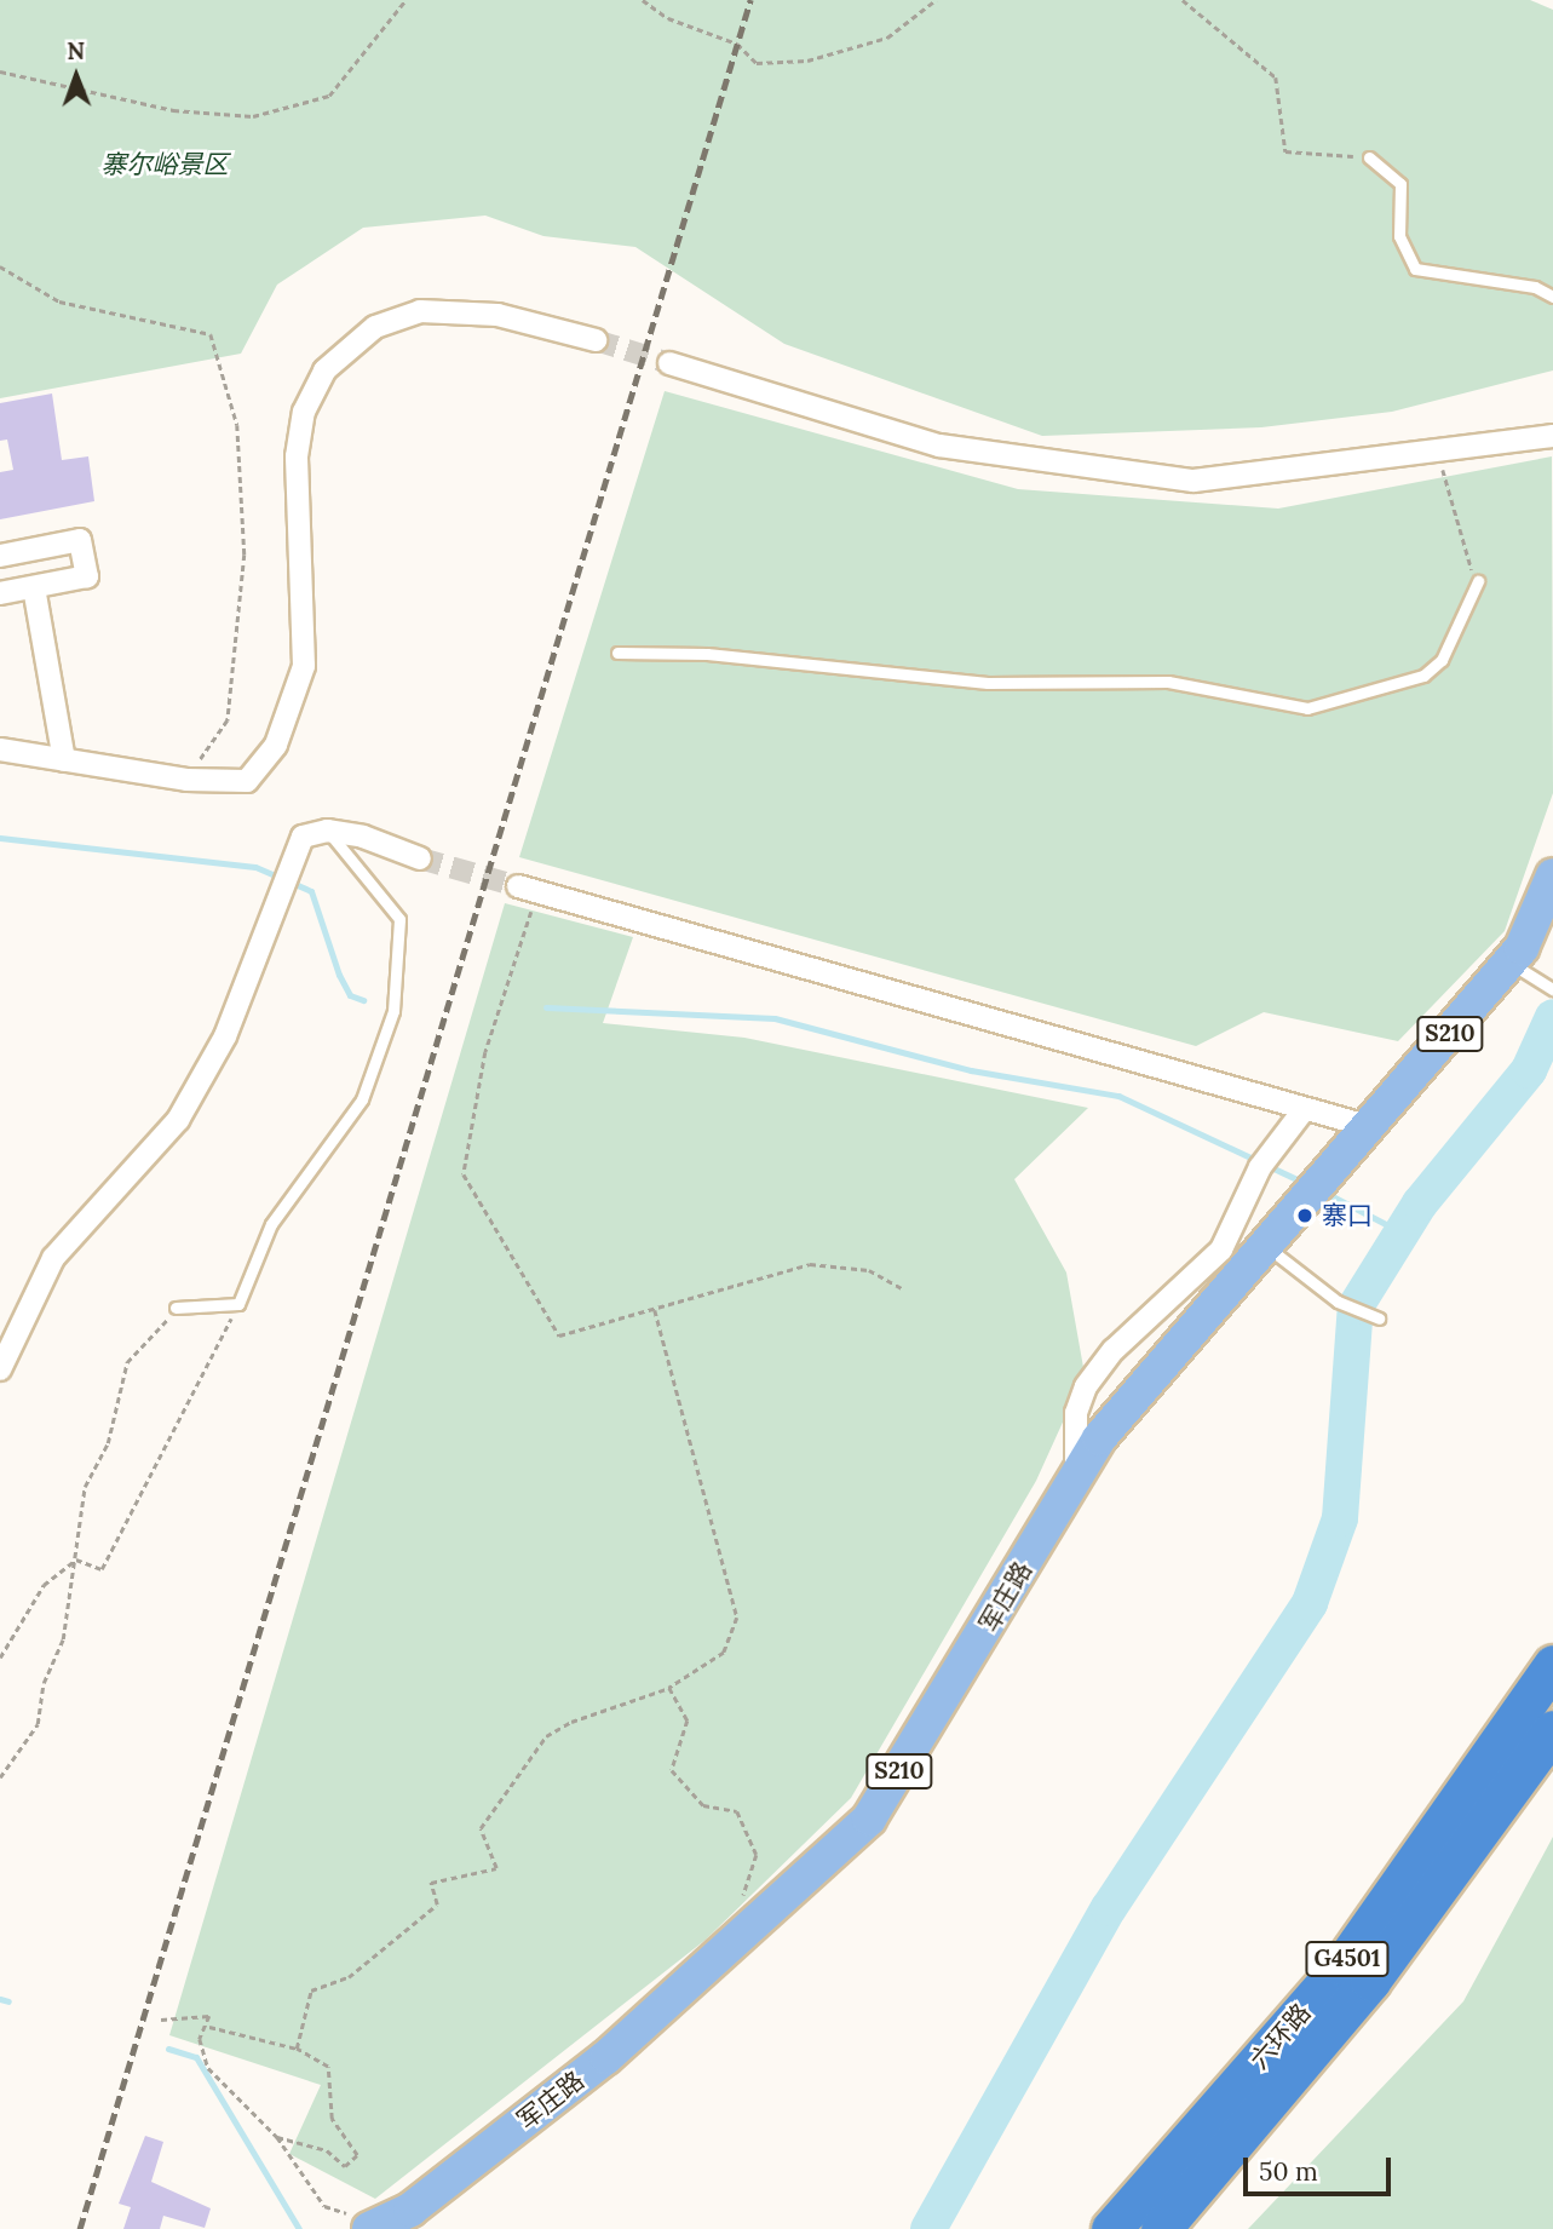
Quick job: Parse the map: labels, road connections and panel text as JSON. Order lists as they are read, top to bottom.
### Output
{
  "streets": {
    "highway": ["G4501", "六环路"],
    "main road": ["S210", "军庄路"]
  },
  "parks": ["寨尔峪景区"],
  "places": ["寨口"],
  "scale_bar": "50 m",
  "north": "top"
}
